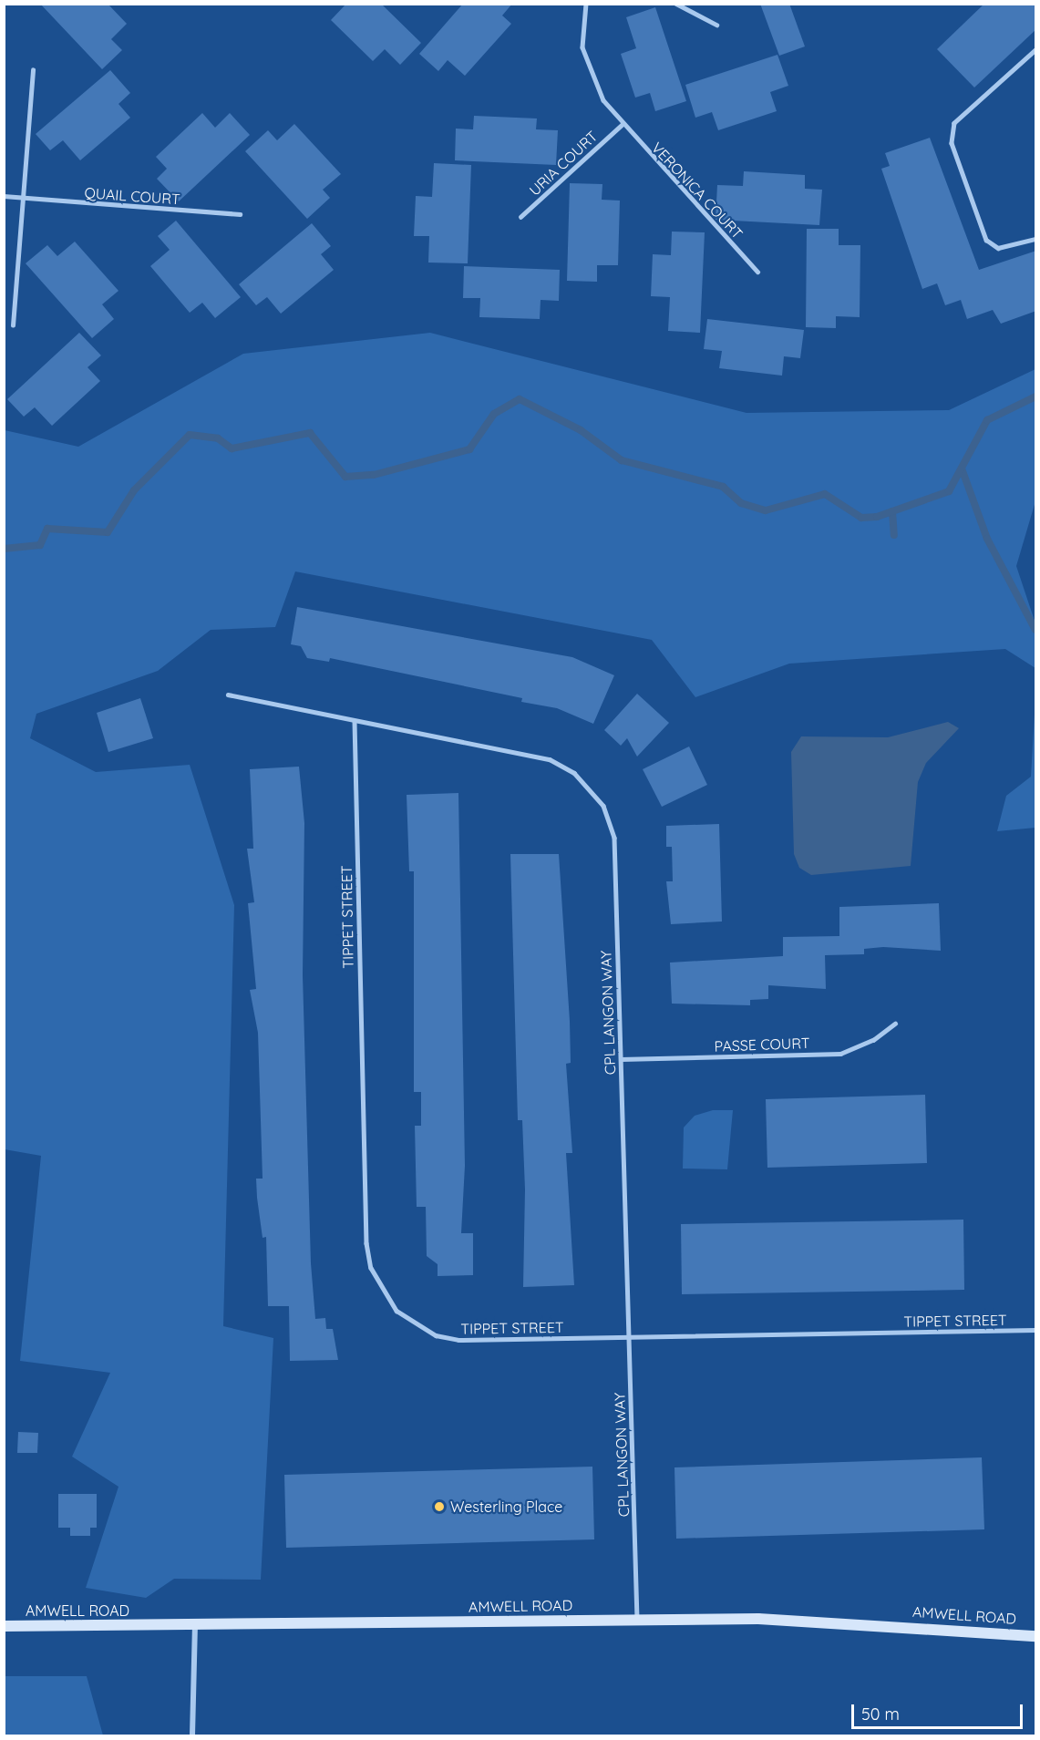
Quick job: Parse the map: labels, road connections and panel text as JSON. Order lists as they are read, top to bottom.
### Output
{
  "streets": {
    "main road": ["AMWELL ROAD"],
    "lane": [
      "URIA COURT",
      "VERONICA COURT",
      "QUAIL COURT",
      "TIPPET STREET",
      "CPL LANGON WAY",
      "PASSE COURT"
    ]
  },
  "crossings": [
    ["URIA COURT", "VERONICA COURT"],
    ["TIPPET STREET", "CPL LANGON WAY"],
    ["CPL LANGON WAY", "PASSE COURT"],
    ["CPL LANGON WAY", "AMWELL ROAD"]
  ],
  "places": ["Westerling Place"],
  "scale_bar": "50 m"
}
